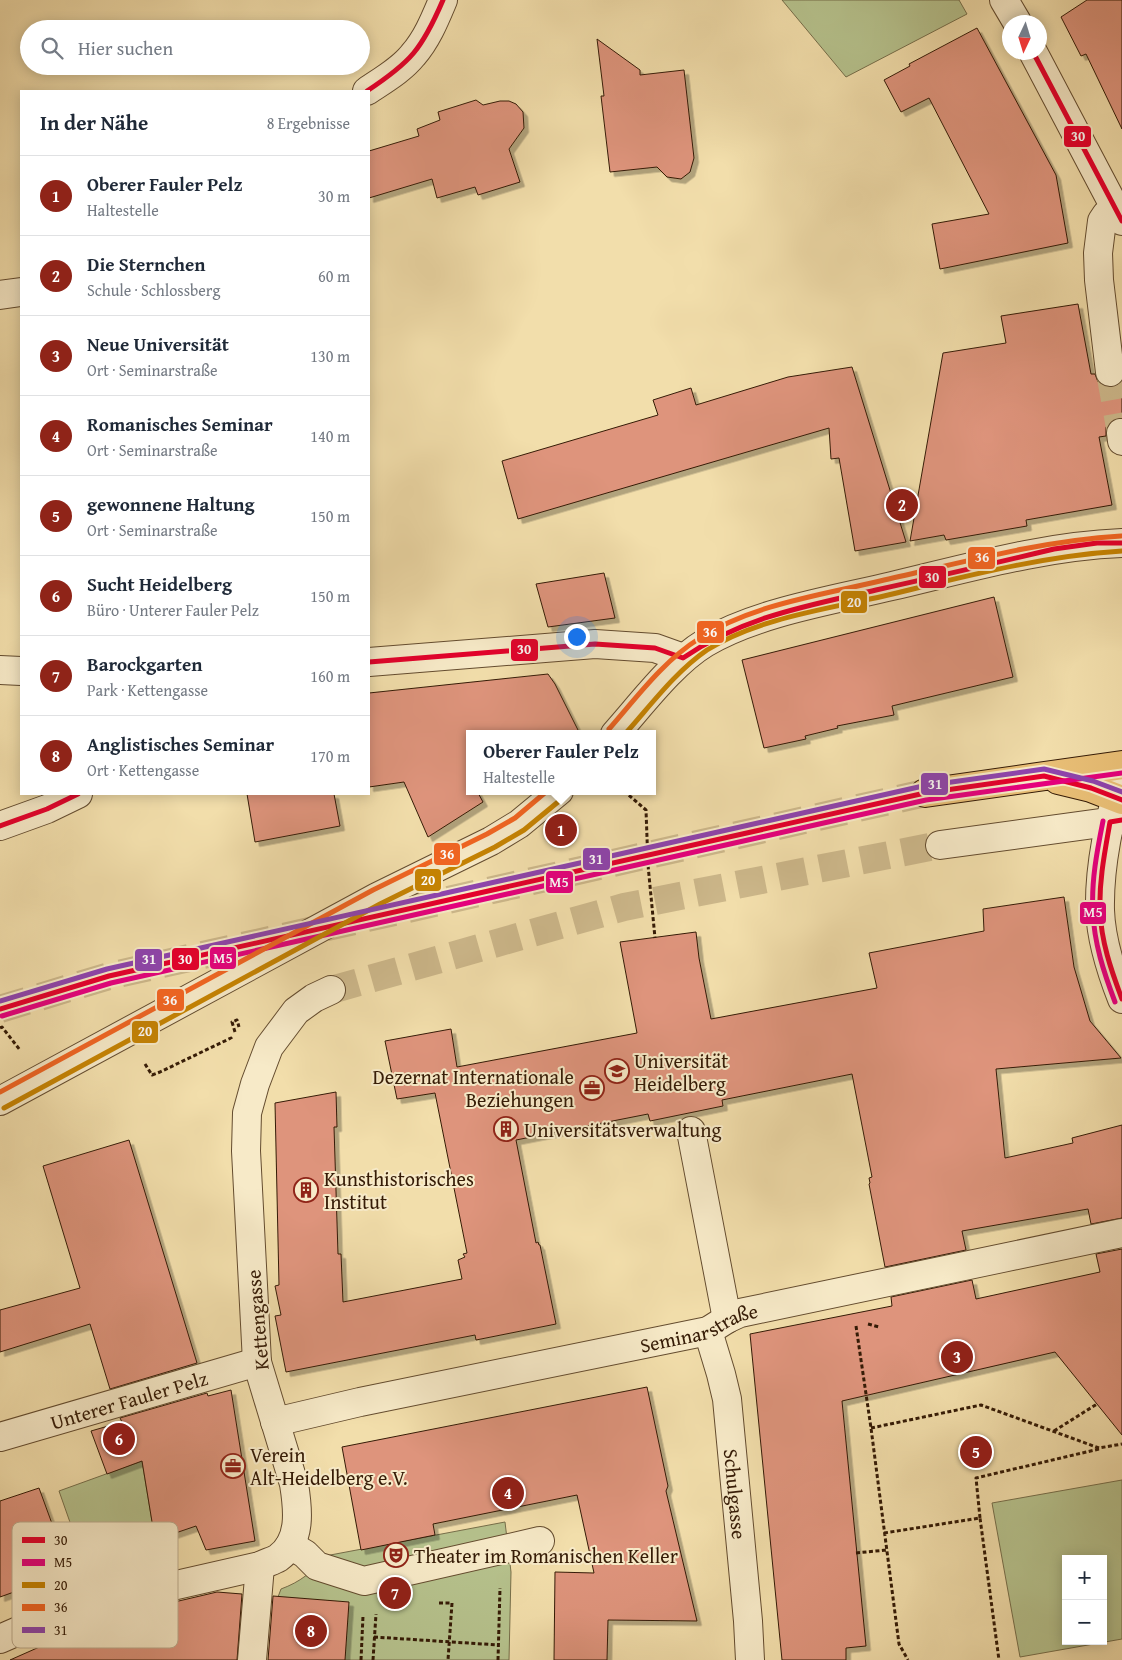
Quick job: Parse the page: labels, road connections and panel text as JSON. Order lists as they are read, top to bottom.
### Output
{
  "streets": {
    "street": [
      "Kettengasse",
      "Seminarstraße",
      "Unterer Fauler Pelz",
      "Schulgasse"
    ]
  },
  "crossings": [
    ["Kettengasse", "Seminarstraße"],
    ["Kettengasse", "Unterer Fauler Pelz"],
    ["Seminarstraße", "Schulgasse"]
  ],
  "places": {
    "school or university": ["Universität Heidelberg"],
    "office": ["Dezernat Internationale Beziehungen", "Verein Alt-Heidelberg e.V."],
    "building": ["Universitätsverwaltung", "Kunsthistorisches Institut"],
    "theatre": ["Theater im Romanischen Keller"]
  },
  "lines": [
    "transit line 30",
    "transit line 36",
    "transit line 20",
    "transit line 31",
    "transit line M5"
  ],
  "legend": [
    "30",
    "M5",
    "20",
    "36",
    "31"
  ],
  "north": "bottom",
  "page": {
    "search": "Hier suchen",
    "heading": ["In der Nähe", "8 Ergebnisse"],
    "list": [
      {
        "mark": "1",
        "name": "Oberer Fauler Pelz",
        "note": "Haltestelle",
        "value": "30 m"
      },
      {
        "mark": "2",
        "name": "Die Sternchen",
        "note": "Schule · Schlossberg",
        "value": "60 m"
      },
      {
        "mark": "3",
        "name": "Neue Universität",
        "note": "Ort · Seminarstraße",
        "value": "130 m"
      },
      {
        "mark": "4",
        "name": "Romanisches Seminar",
        "note": "Ort · Seminarstraße",
        "value": "140 m"
      },
      {
        "mark": "5",
        "name": "gewonnene Haltung",
        "note": "Ort · Seminarstraße",
        "value": "150 m"
      },
      {
        "mark": "6",
        "name": "Sucht Heidelberg",
        "note": "Büro · Unterer Fauler Pelz",
        "value": "150 m"
      },
      {
        "mark": "7",
        "name": "Barockgarten",
        "note": "Park · Kettengasse",
        "value": "160 m"
      },
      {
        "mark": "8",
        "name": "Anglistisches Seminar",
        "note": "Ort · Kettengasse",
        "value": "170 m"
      }
    ],
    "pins": [
      "2",
      "1",
      "3",
      "6",
      "5",
      "4",
      "7",
      "8"
    ],
    "popup": ["Oberer Fauler Pelz", "Haltestelle"],
    "map_buttons": ["+", "−"]
  }
}
